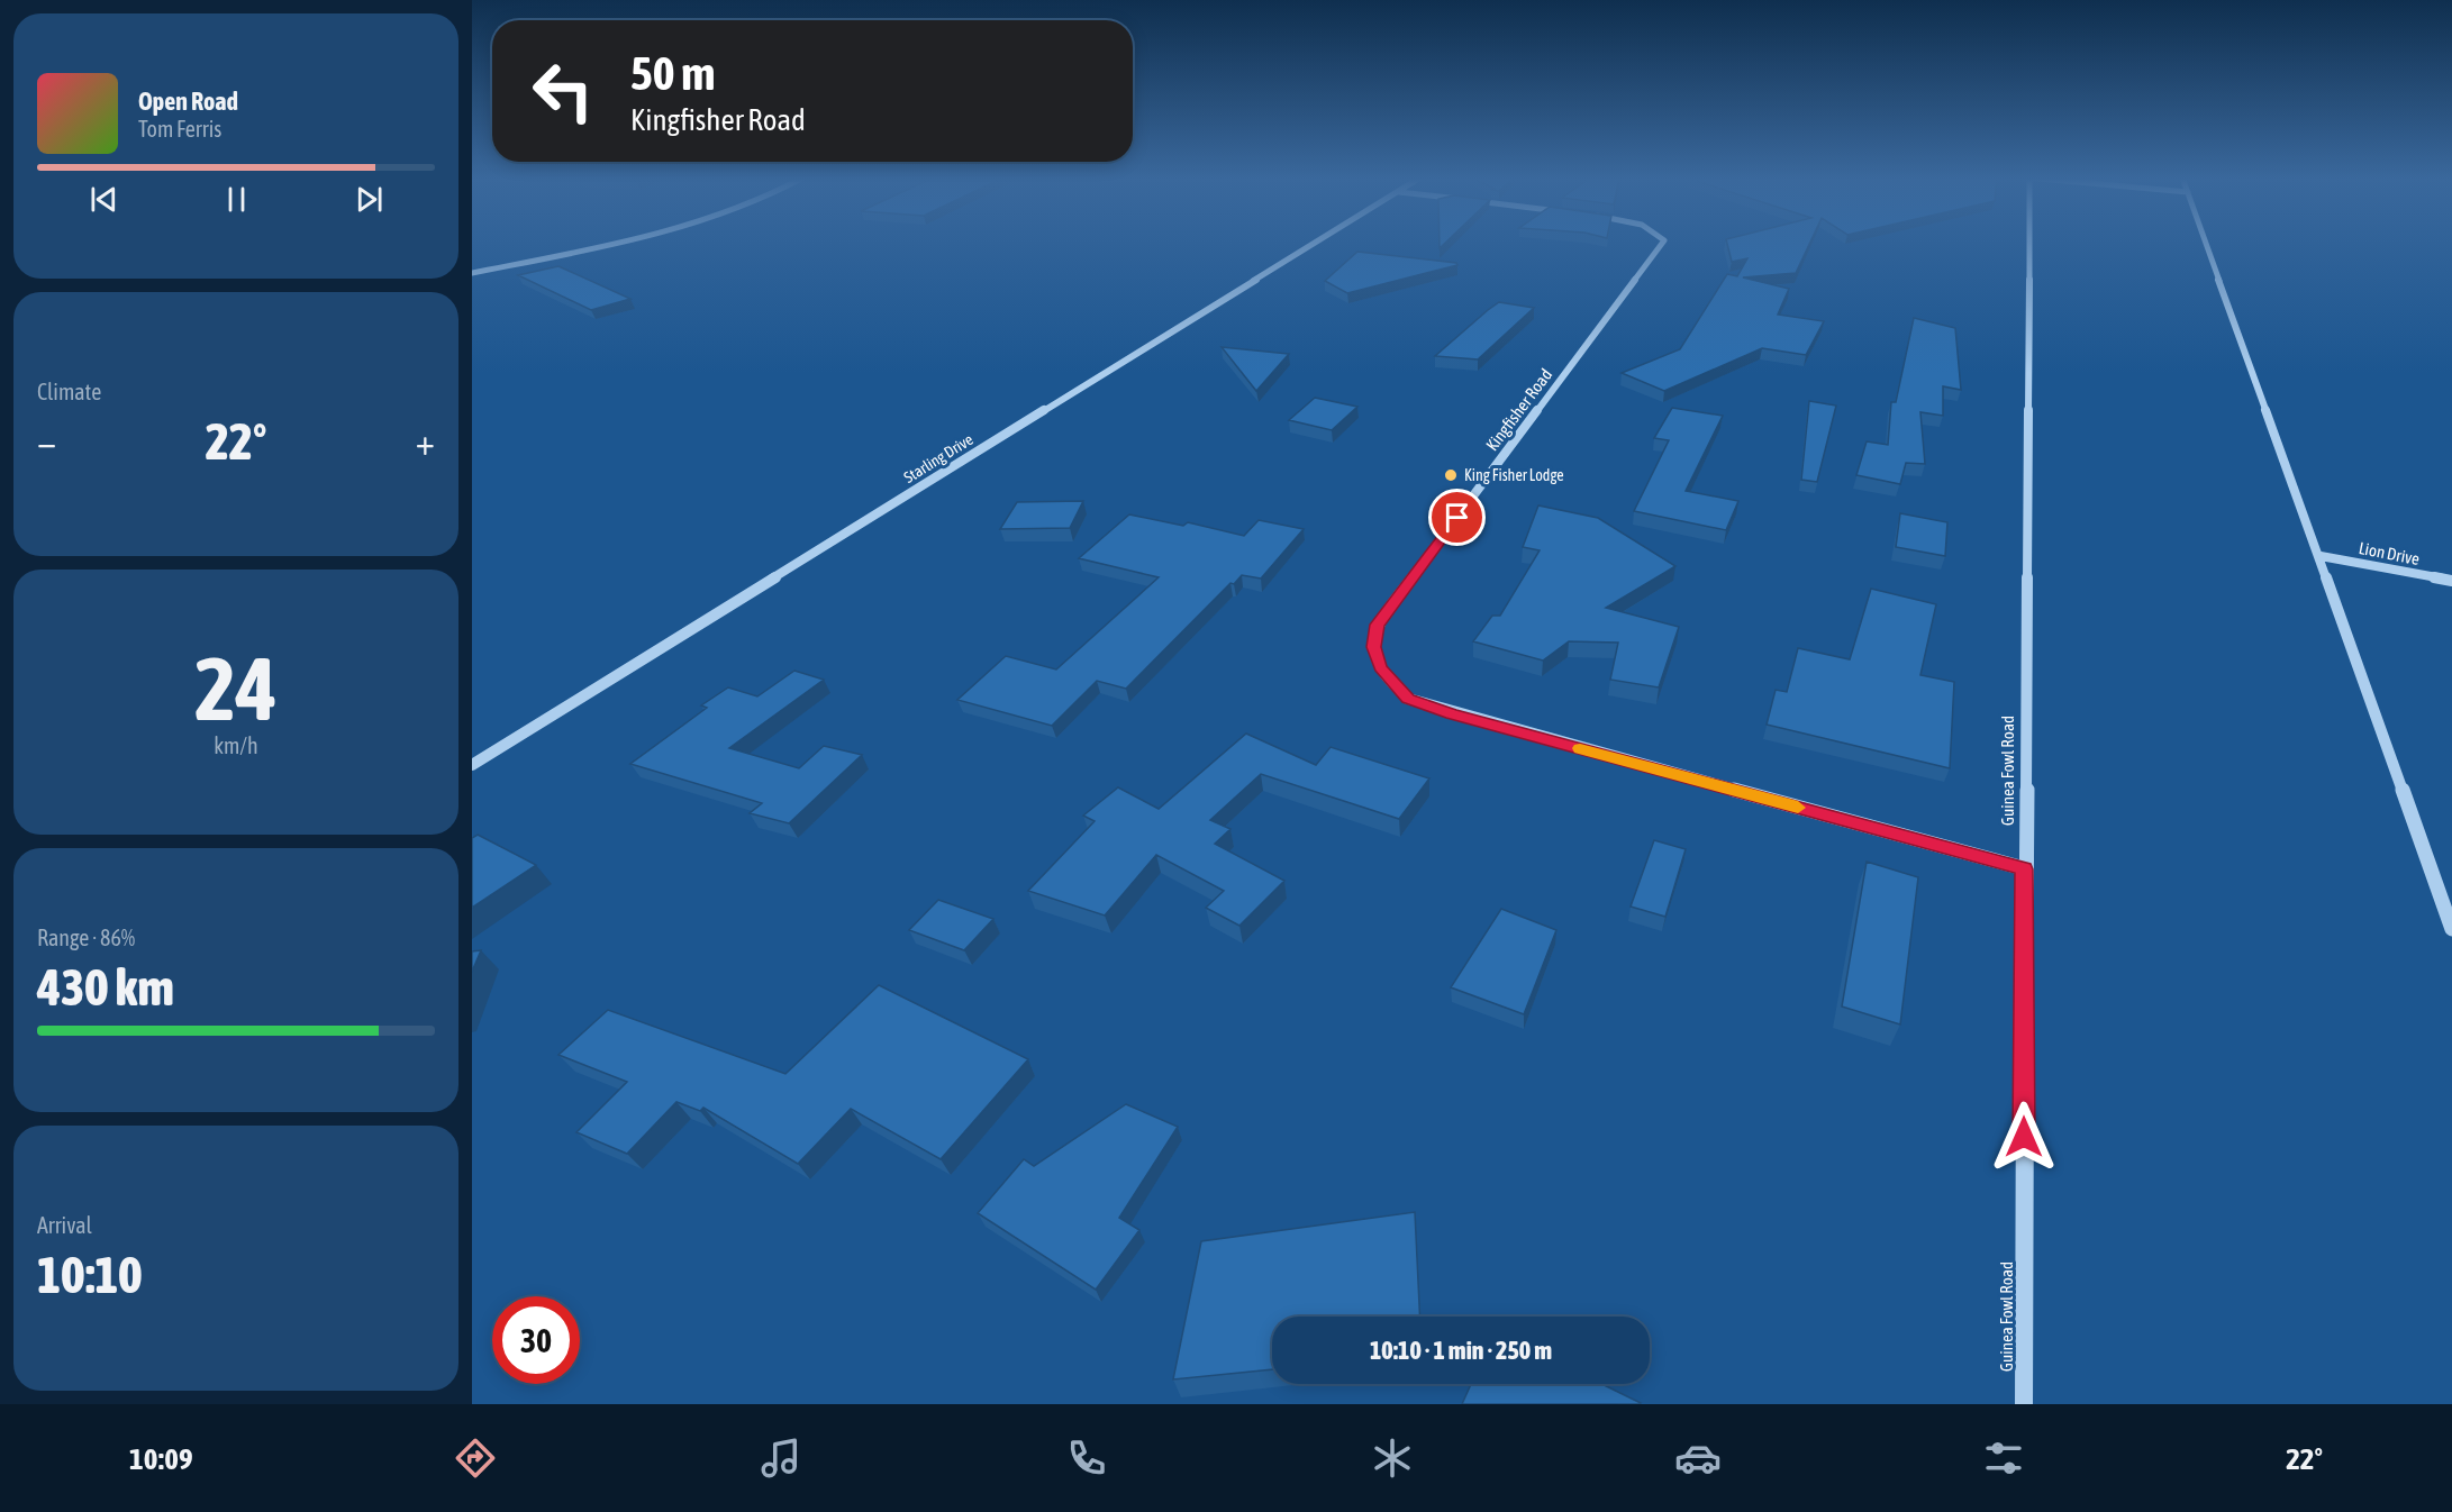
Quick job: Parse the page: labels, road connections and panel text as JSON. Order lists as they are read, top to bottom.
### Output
{
  "streets": {
    "street": [
      "Kingfisher Road",
      "Starling Drive",
      "Lion Drive",
      "Guinea Fowl Road"
    ]
  },
  "crossings": [
    ["Kingfisher Road", "Guinea Fowl Road"]
  ],
  "places": ["King Fisher Lodge"],
  "page": {
    "turn": ["50 m", "Kingfisher Road"],
    "song": ["Open Road", "Tom Ferris"],
    "tile": [
      "Climate",
      ["24", "km/h"],
      ["Range · 86%", "430 km"],
      ["Arrival", "10:10"]
    ],
    "heat": ["−", "22°", "+"],
    "limit": "30",
    "trip": "10:10 · 1 min · 250 m",
    "tabs": ["10:09", "22°"]
  }
}
